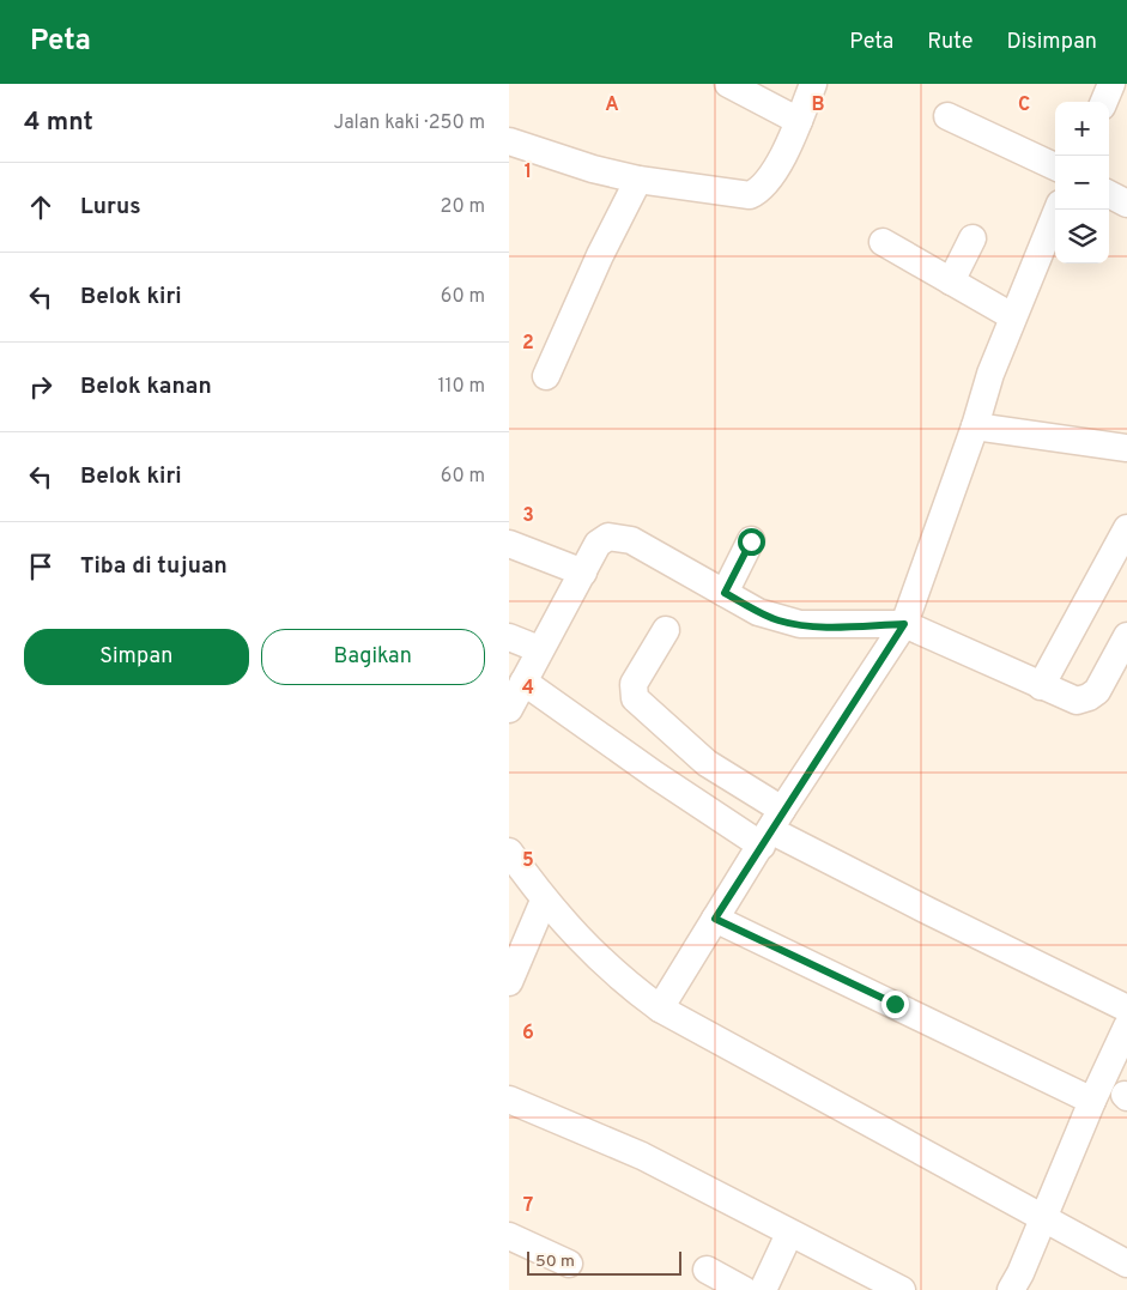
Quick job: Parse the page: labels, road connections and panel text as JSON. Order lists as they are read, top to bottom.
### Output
{
  "scale_bar": "50 m",
  "page": {
    "header": "Peta",
    "nav": ["Peta", "Rute", "Disimpan"],
    "heading": ["4 mnt", "Jalan kaki · 250 m"],
    "map_buttons": ["+", "−"],
    "list": [
      ["Lurus", "20 m"],
      ["Belok kiri", "60 m"],
      ["Belok kanan", "110 m"],
      ["Belok kiri", "60 m"],
      "Tiba di tujuan"
    ],
    "buttons": ["Simpan", "Bagikan"],
    "scale": "50 m"
  },
  "grid": {
    "columns": ["A", "B", "C"],
    "rows": [
      "1",
      "2",
      "3",
      "4",
      "5",
      "6",
      "7"
    ]
  }
}
